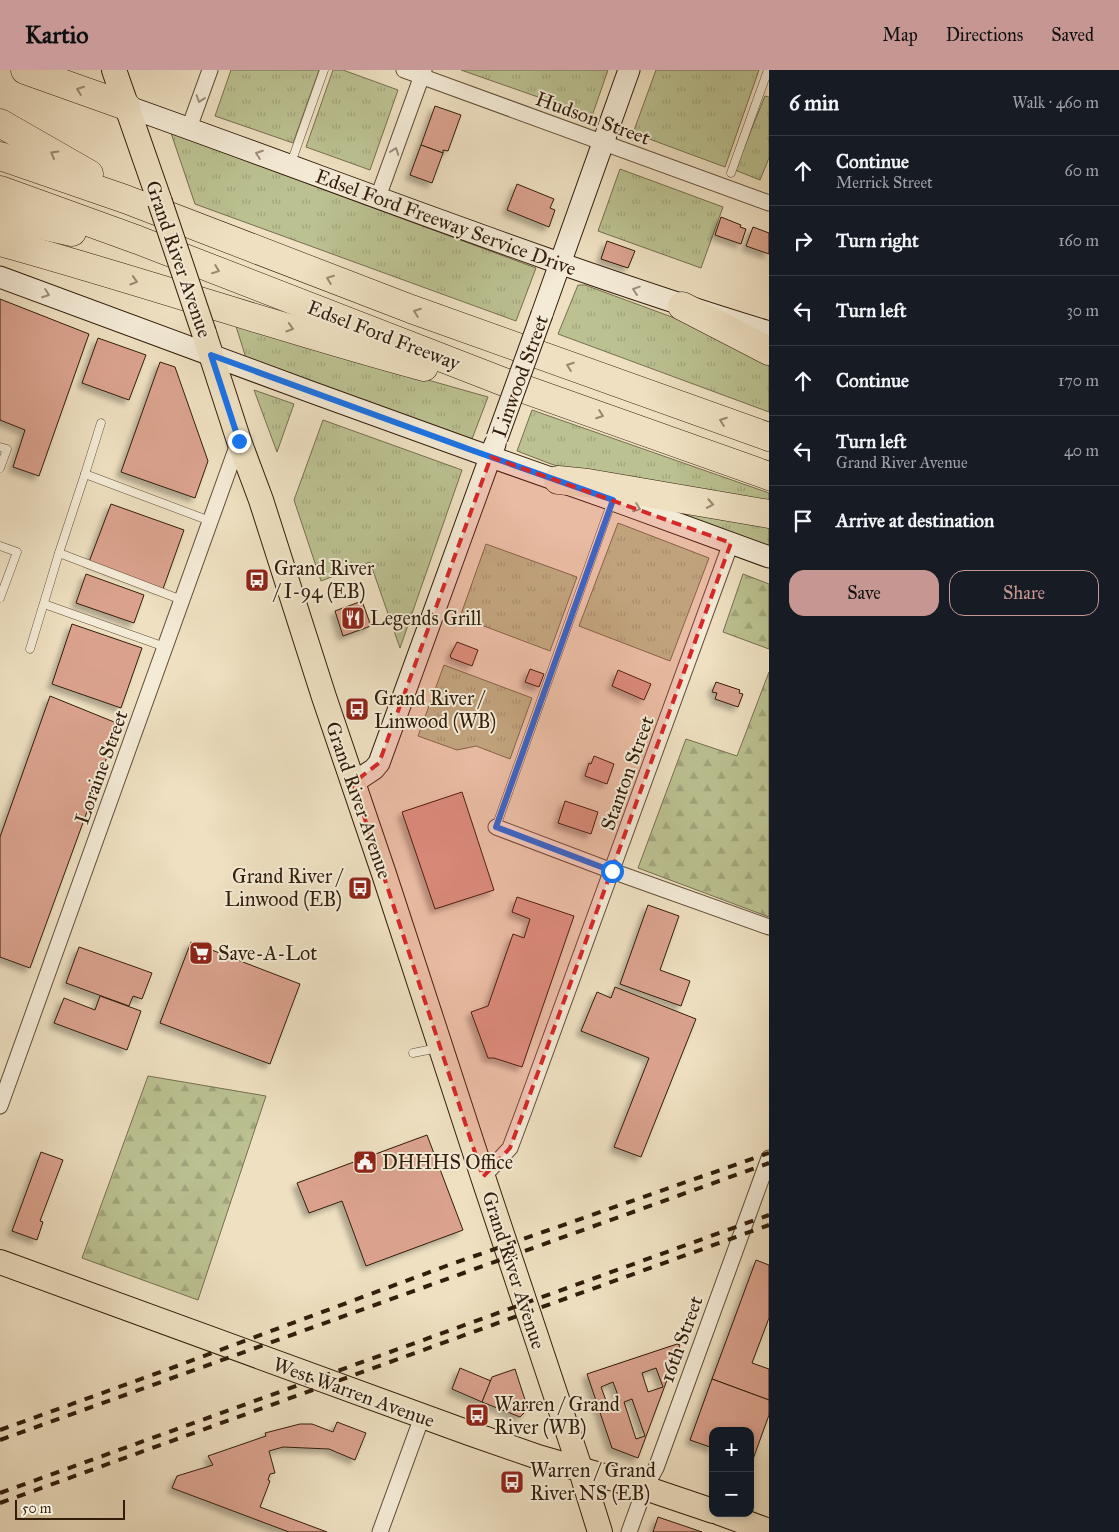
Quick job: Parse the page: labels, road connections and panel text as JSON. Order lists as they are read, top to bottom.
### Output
{
  "streets": {
    "highway": ["Edsel Ford Freeway"],
    "main road": ["Grand River Avenue", "West Warren Avenue"],
    "street": [
      "Hudson Street",
      "Edsel Ford Freeway Service Drive",
      "Linwood Street",
      "Loraine Street",
      "Stanton Street",
      "16th Street"
    ]
  },
  "crossings": [
    ["Hudson Street", "Linwood Street"],
    ["Edsel Ford Freeway Service Drive", "Grand River Avenue"],
    ["Edsel Ford Freeway Service Drive", "Linwood Street"],
    ["Grand River Avenue", "Linwood Street"],
    ["Grand River Avenue", "Loraine Street"],
    ["Grand River Avenue", "Stanton Street"],
    ["Grand River Avenue", "West Warren Avenue"],
    ["16th Street", "West Warren Avenue"]
  ],
  "places": {
    "bus stop": [
      "Grand River / I-94 (EB)",
      "Grand River / Linwood (WB)",
      "Grand River / Linwood (EB)",
      "Warren / Grand River (WB)",
      "Warren / Grand River NS (EB)"
    ],
    "restaurant": ["Legends Grill"],
    "supermarket": ["Save-A-Lot"],
    "public building": ["DHHHS Office"]
  },
  "scale_bar": "50 m",
  "page": {
    "header": "Kartio",
    "nav": ["Map", "Directions", "Saved"],
    "heading": ["6 min", "Walk · 460 m"],
    "list": [
      ["Continue", "Merrick Street", "60 m"],
      ["Turn right", "160 m"],
      ["Turn left", "30 m"],
      ["Continue", "170 m"],
      ["Turn left", "Grand River Avenue", "40 m"],
      "Arrive at destination"
    ],
    "buttons": ["Save", "Share"],
    "map_buttons": ["+", "−"],
    "scale": "50 m"
  }
}
